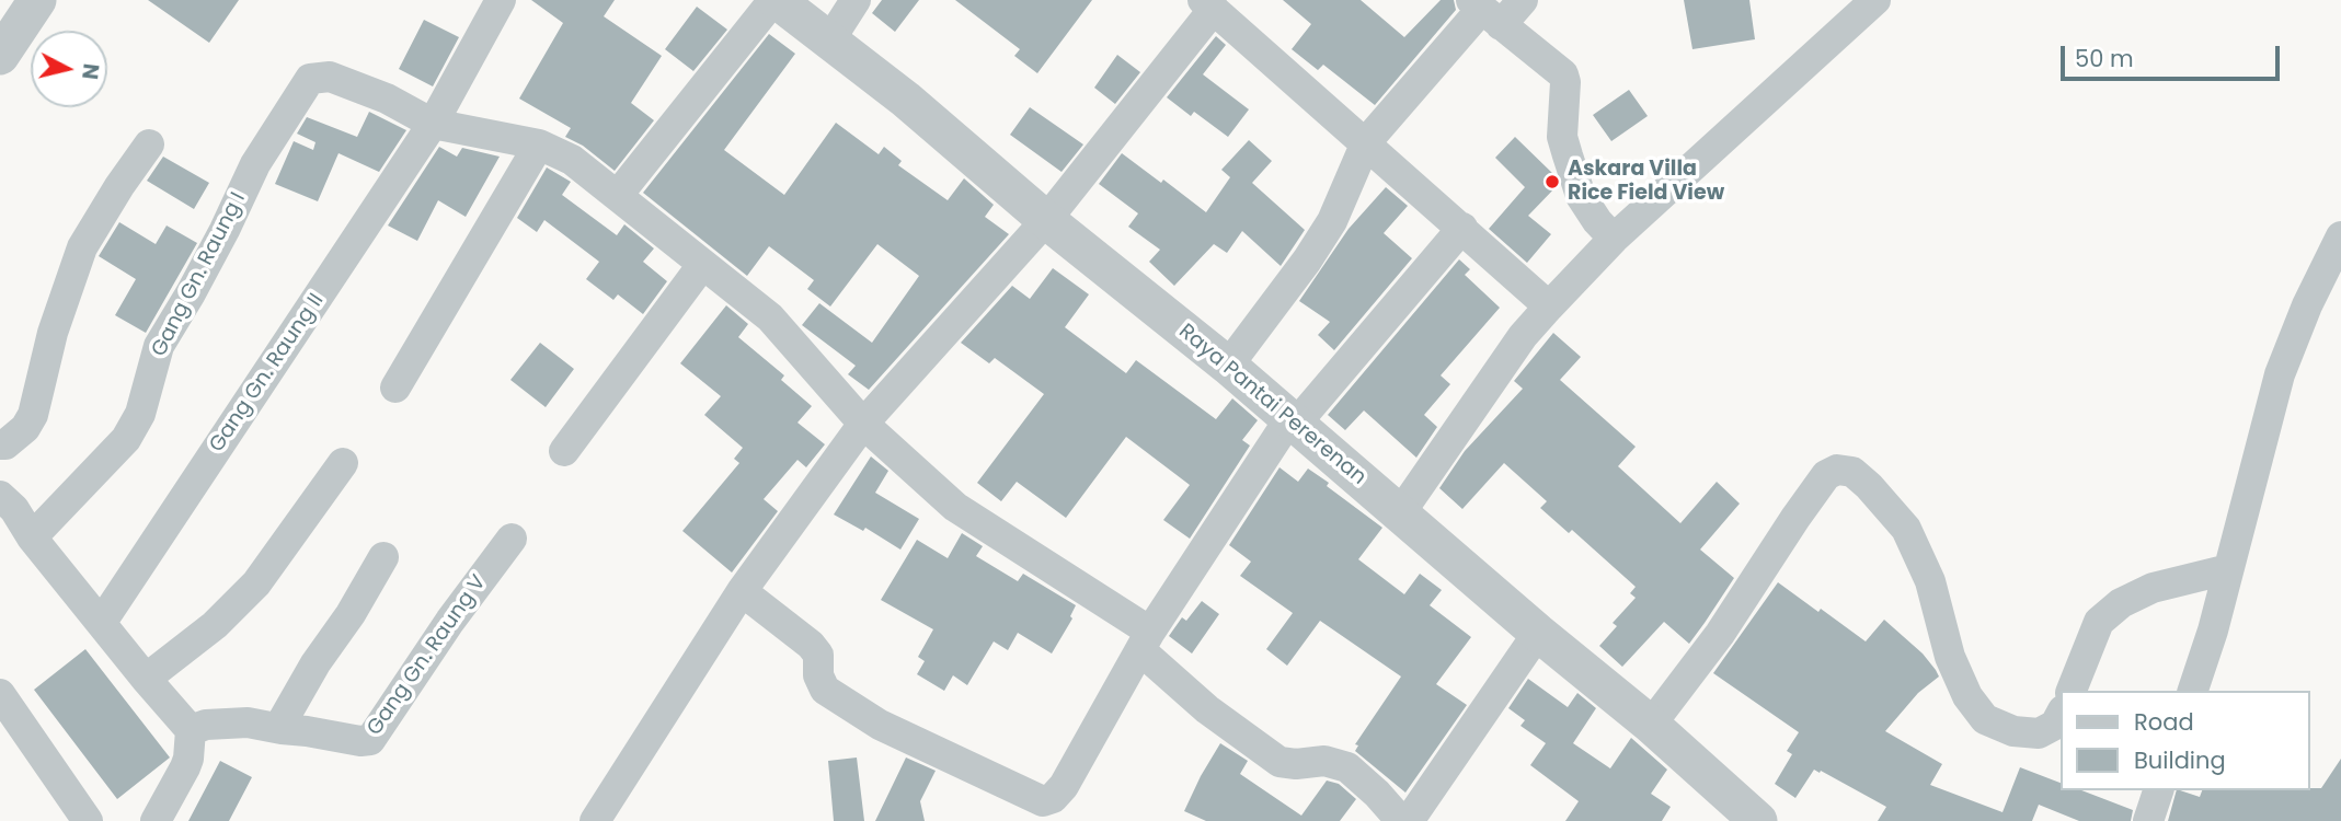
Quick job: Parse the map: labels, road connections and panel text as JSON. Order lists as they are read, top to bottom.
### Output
{
  "streets": {
    "street": [
      "Gang Gn. Raung I",
      "Gang Gn. Raung II",
      "Raya Pantai Pererenan",
      "Gang Gn. Raung V"
    ]
  },
  "crossings": [
    ["Gang Gn. Raung I", "Gang Gn. Raung II"]
  ],
  "places": ["Askara Villa Rice Field View"],
  "legend": ["Road", "Building"],
  "scale_bar": "50 m",
  "north": "right"
}
